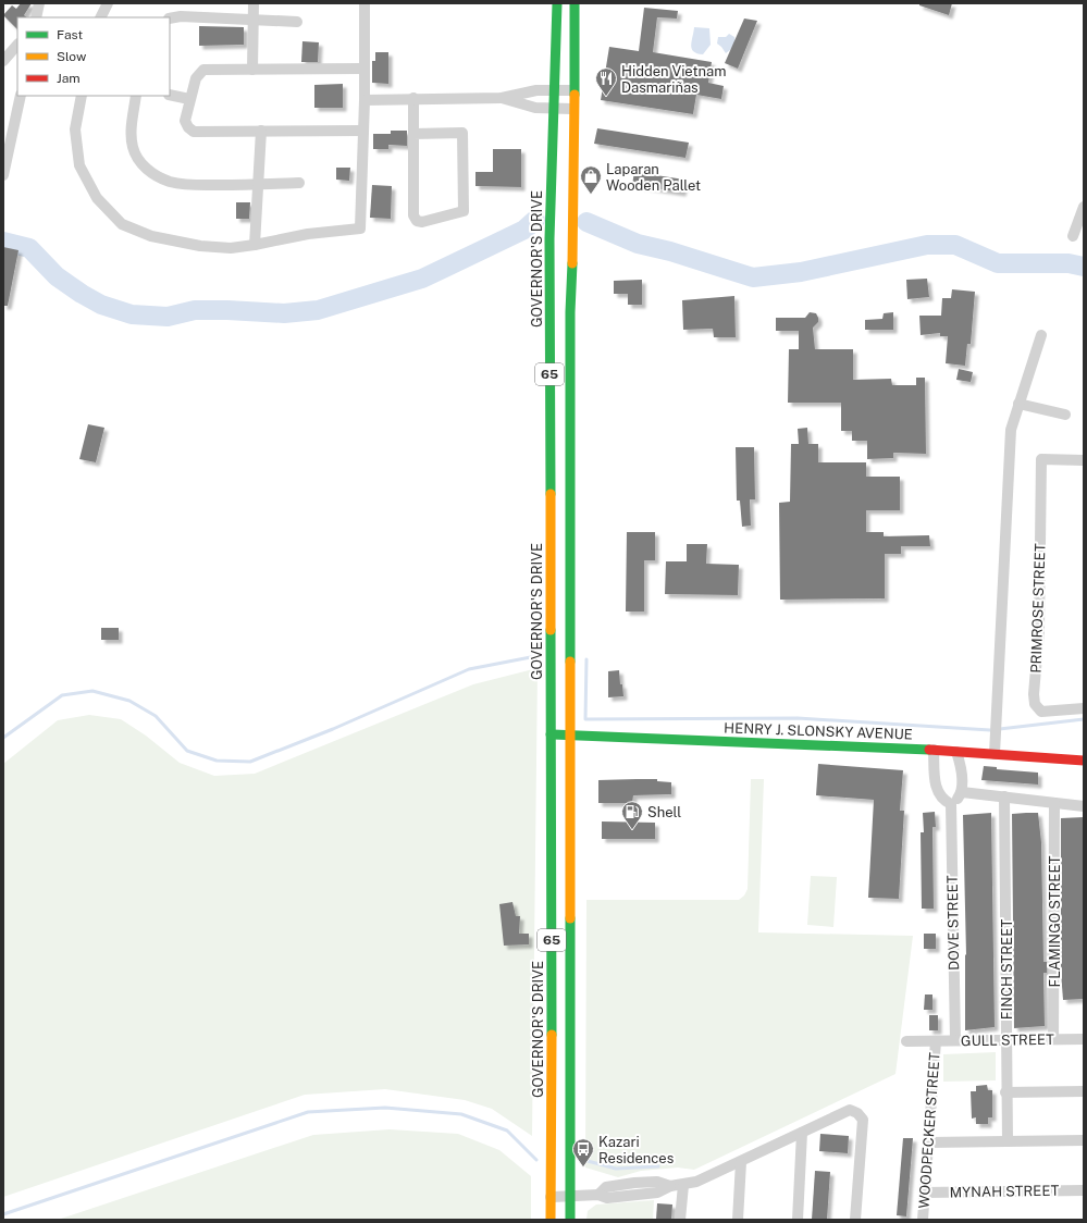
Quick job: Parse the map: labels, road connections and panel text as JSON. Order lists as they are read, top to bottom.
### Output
{
  "streets": {
    "main road": ["GOVERNOR'S DRIVE", "65", "HENRY J. SLONSKY AVENUE"],
    "street": [
      "PRIMROSE STREET",
      "FLAMINGO STREET",
      "DOVE STREET",
      "FINCH STREET",
      "GULL STREET",
      "WOODPECKER STREET",
      "MYNAH STREET"
    ]
  },
  "crossings": [
    ["GOVERNOR'S DRIVE", "HENRY J. SLONSKY AVENUE"],
    ["65", "HENRY J. SLONSKY AVENUE"],
    ["FLAMINGO STREET", "GULL STREET"],
    ["DOVE STREET", "GULL STREET"],
    ["FINCH STREET", "GULL STREET"],
    ["GULL STREET", "WOODPECKER STREET"],
    ["WOODPECKER STREET", "MYNAH STREET"]
  ],
  "places": {
    "restaurant": ["Hidden Vietnam Dasmariñas"],
    "shop": ["Laparan Wooden Pallet"],
    "fuel station": ["Shell"],
    "bus stop": ["Kazari Residences"]
  },
  "legend": ["Fast", "Slow", "Jam"]
}
